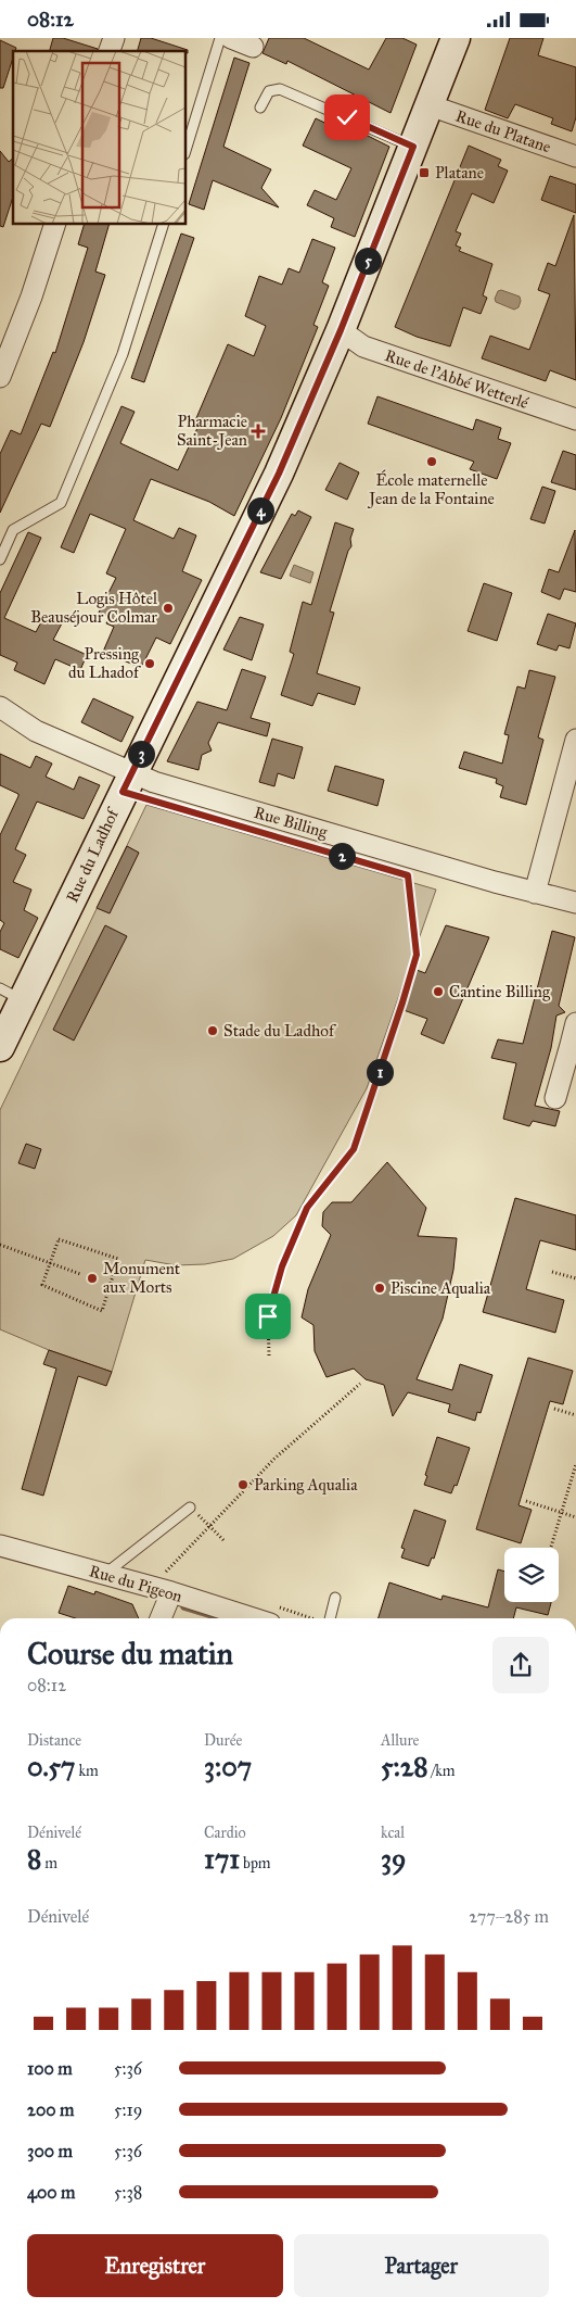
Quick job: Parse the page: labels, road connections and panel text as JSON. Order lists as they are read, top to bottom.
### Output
{
  "streets": {
    "main road": ["Rue du Ladhof"],
    "street": [
      "Rue du Platane",
      "Rue de l'Abbé Wetterlé",
      "Rue Billing",
      "Rue du Pigeon"
    ]
  },
  "crossings": [
    ["Rue du Platane", "Rue du Ladhof"],
    ["Rue de l'Abbé Wetterlé", "Rue du Ladhof"],
    ["Rue Billing", "Rue du Ladhof"]
  ],
  "places": {
    "transit": ["Platane"],
    "health": ["Pharmacie Saint-Jean"],
    "other": [
      "École maternelle Jean de la Fontaine",
      "Logis Hôtel Beauséjour Colmar",
      "Pressing du Lhadof",
      "Cantine Billing",
      "Stade du Ladhof",
      "Monument aux Morts",
      "Piscine Aqualia",
      "Parking Aqualia"
    ]
  },
  "page": {
    "status": "08:12",
    "pins": [
      "5",
      "4",
      "3",
      "2",
      "1"
    ],
    "heading": ["Course du matin", "08:12"],
    "stats": [
      ["Distance", "0.57 km"],
      ["Durée", "3:07"],
      ["Allure", "5:28 /km"],
      ["Dénivelé", "8 m"],
      ["Cardio", "171 bpm"],
      ["kcal", "39"]
    ],
    "chart": ["Dénivelé", "277–285 m"],
    "list": [
      {
        "name": "100 m",
        "note": "5:36"
      },
      {
        "name": "200 m",
        "note": "5:19"
      },
      {
        "name": "300 m",
        "note": "5:36"
      },
      {
        "name": "400 m",
        "note": "5:38"
      }
    ],
    "buttons": ["Enregistrer", "Partager"]
  }
}
